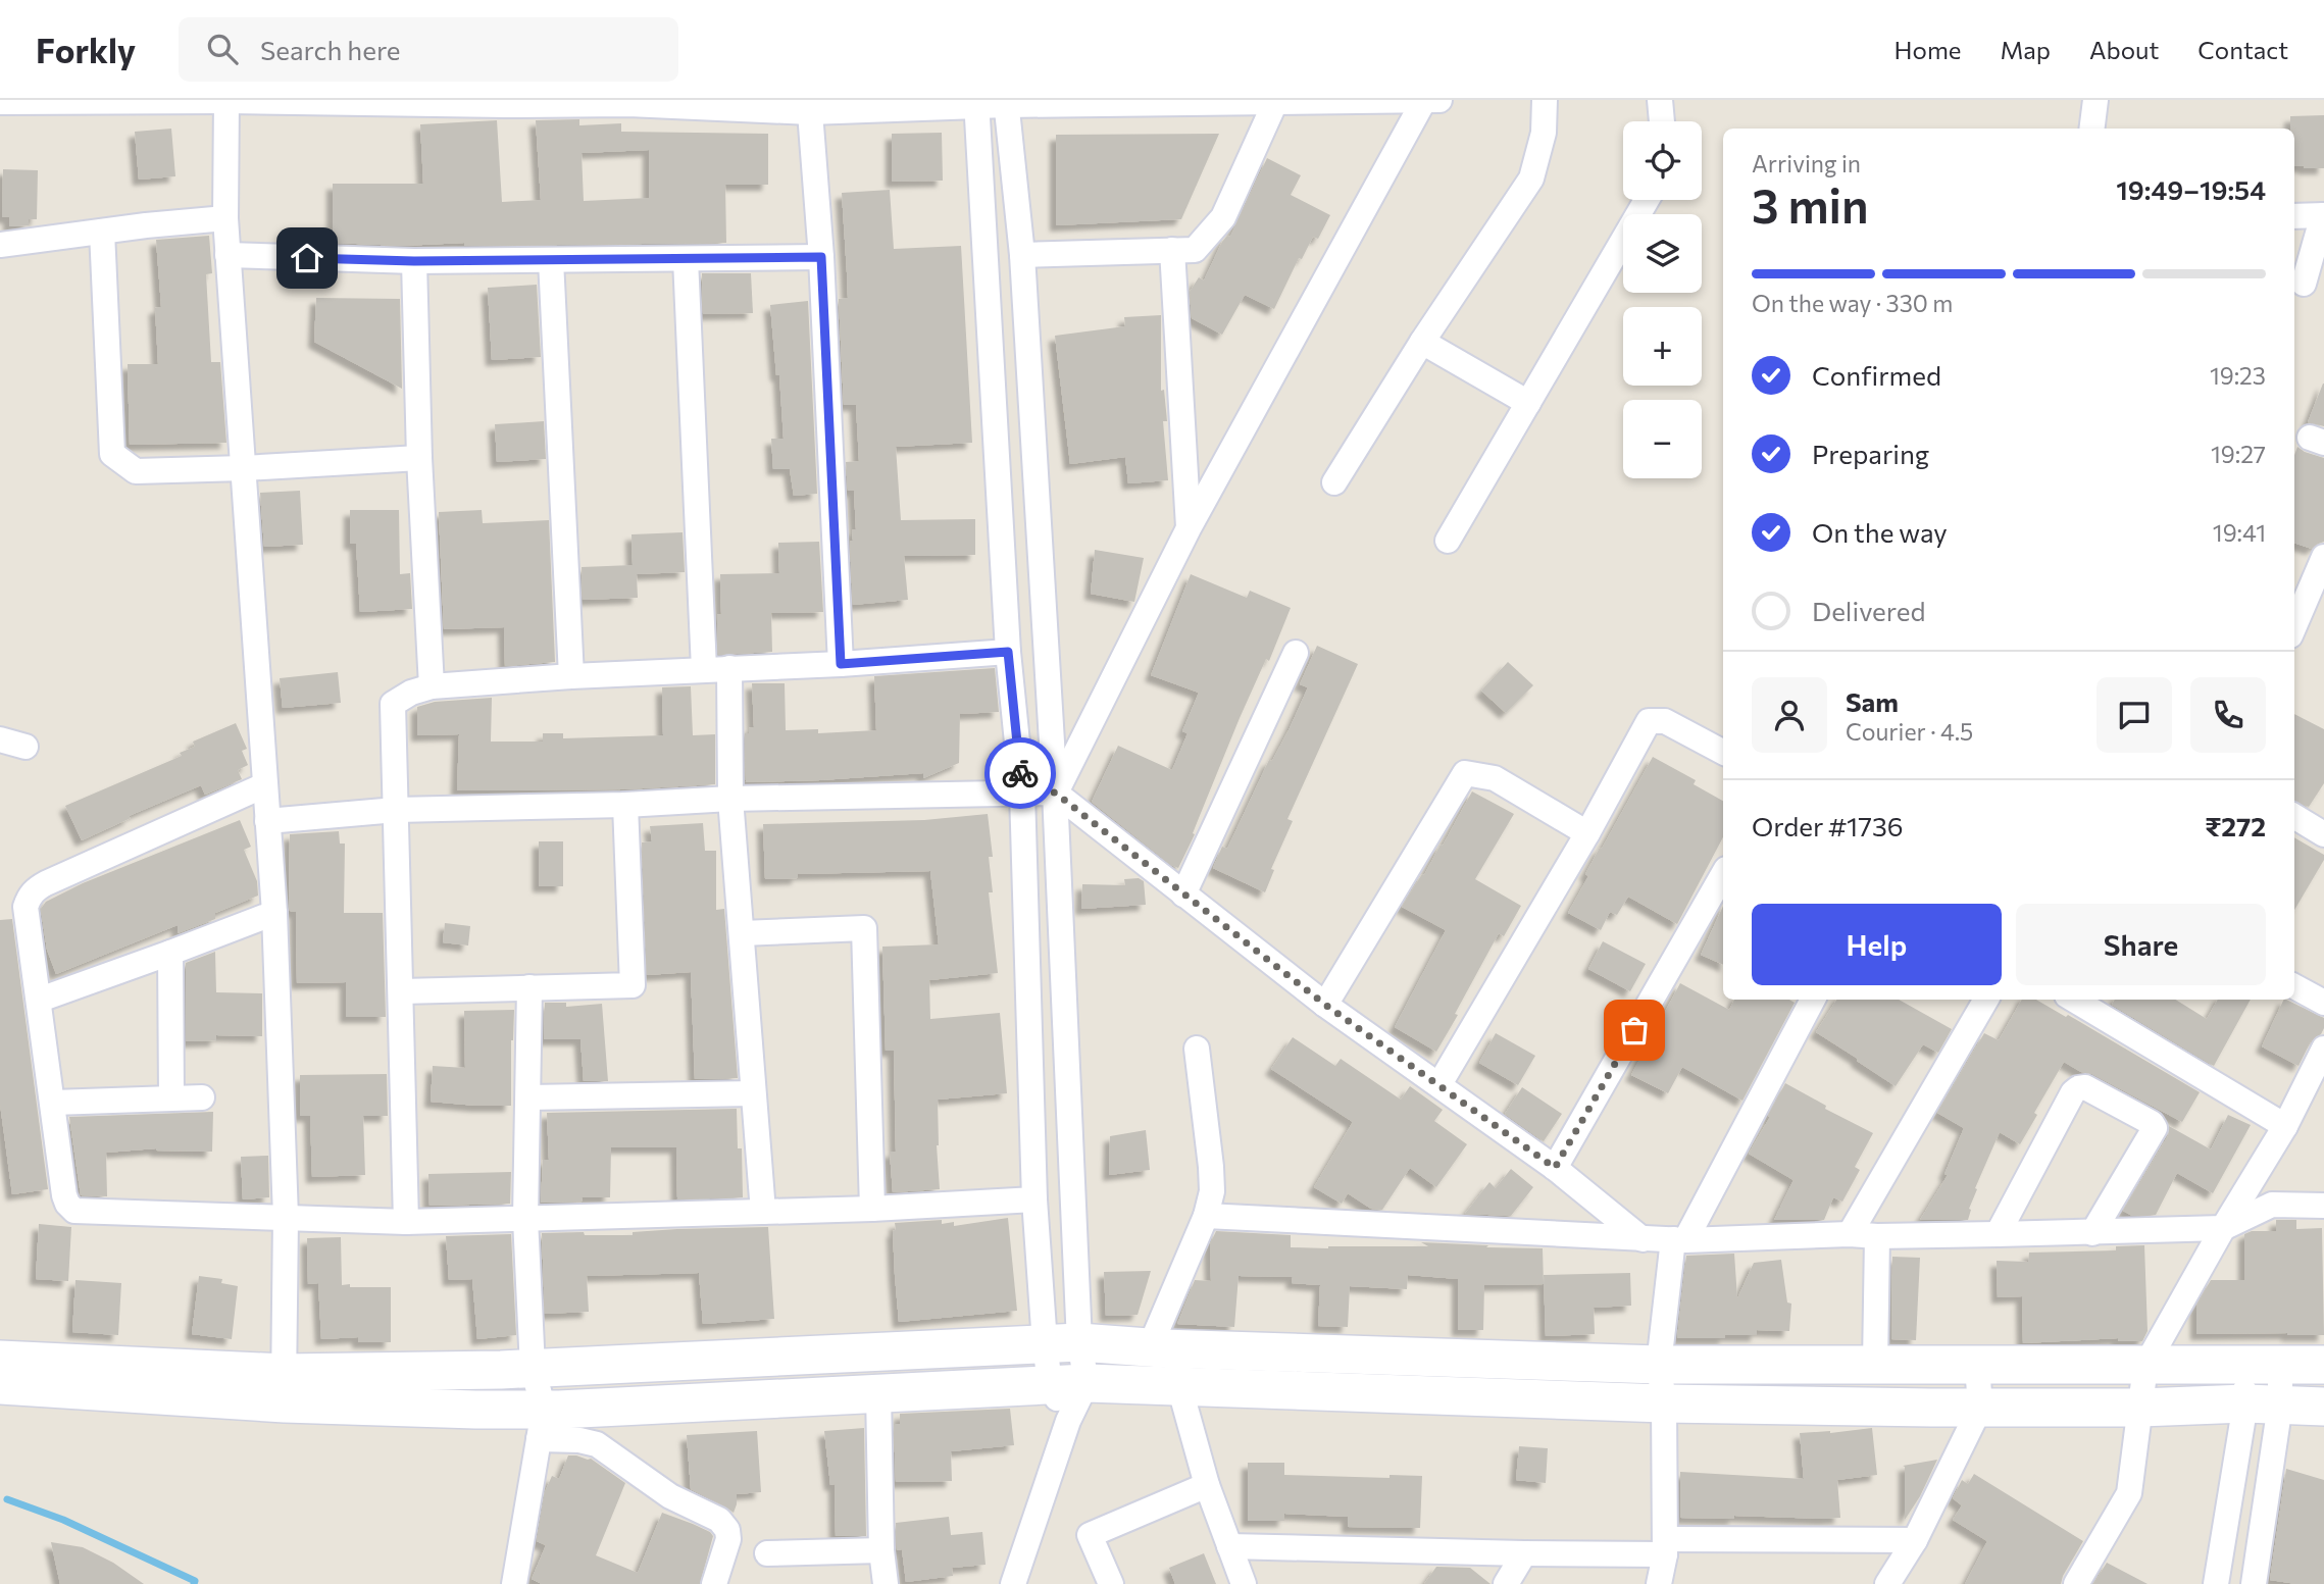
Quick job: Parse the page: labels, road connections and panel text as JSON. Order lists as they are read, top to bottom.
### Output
{
  "page": {
    "header": "Forkly",
    "search": "Search here",
    "nav": [
      "Home",
      "Map",
      "About",
      "Contact"
    ],
    "map_buttons": ["+", "−"],
    "heading": ["3 min", "Arriving in", "19:49–19:54"],
    "panel": [
      "Sam",
      "Courier · 4.5",
      "Order #1736",
      "₹272"
    ],
    "bar": "On the way · 330 m",
    "list": [
      ["Confirmed", "19:23"],
      ["Preparing", "19:27"],
      ["On the way", "19:41"],
      "Delivered"
    ],
    "buttons": ["Help", "Share"]
  }
}
